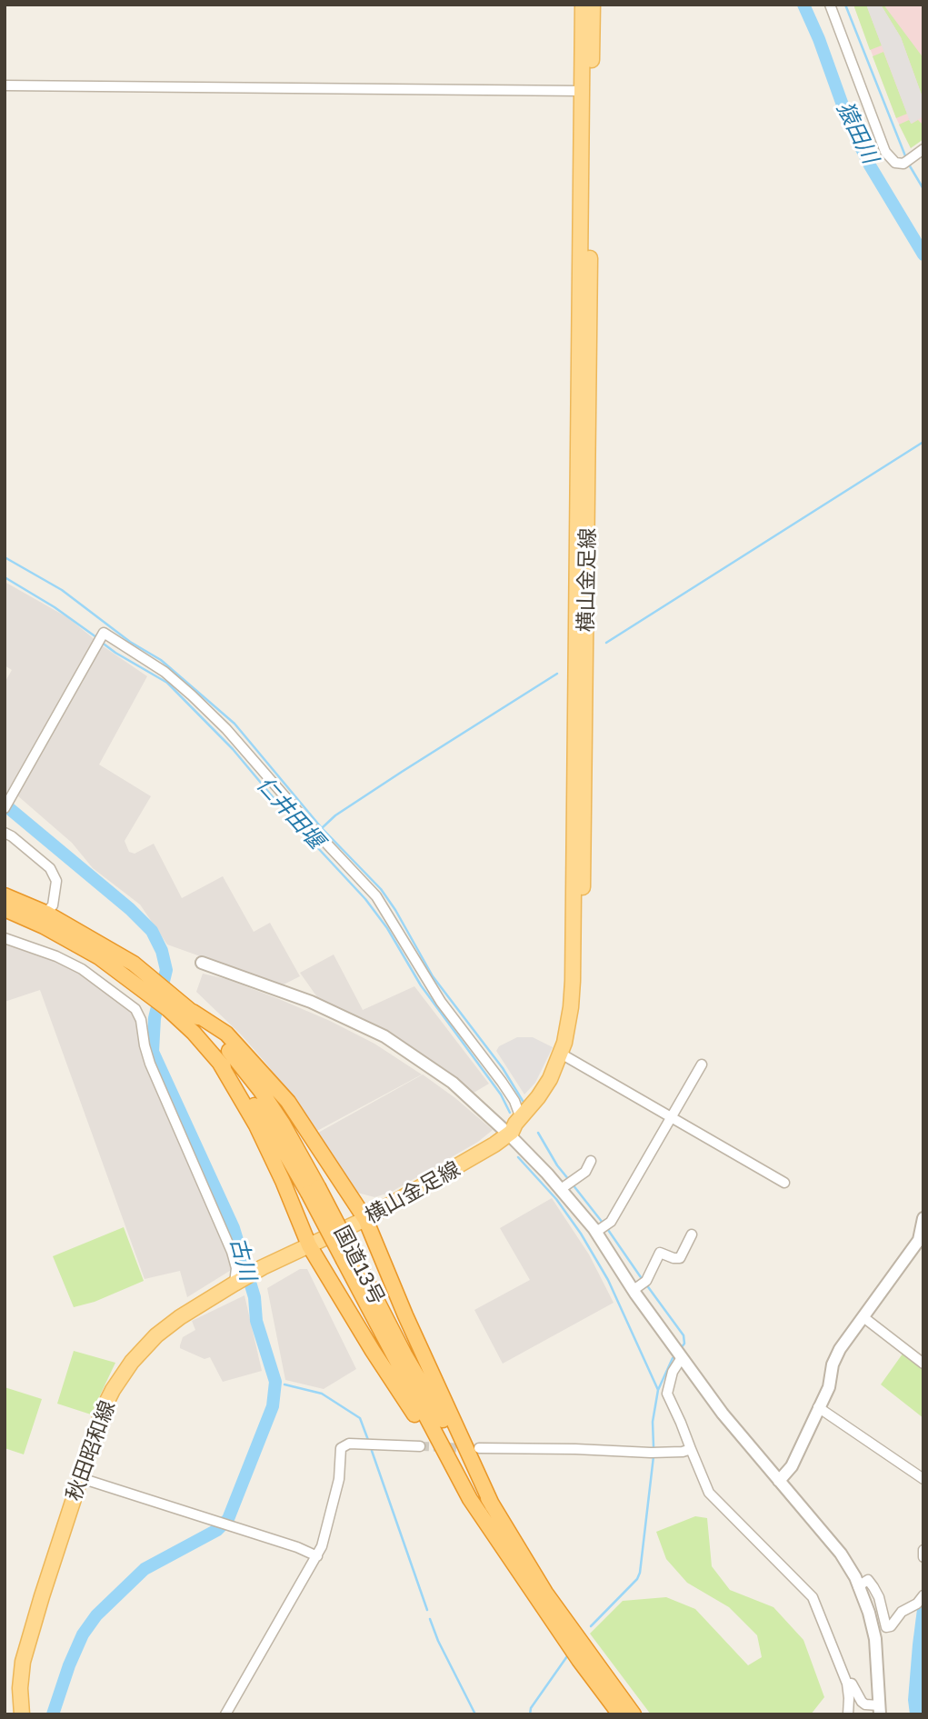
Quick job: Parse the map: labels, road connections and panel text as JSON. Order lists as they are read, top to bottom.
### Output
{
  "streets": {
    "highway": ["国道13号"],
    "main road": ["横山金足線", "秋田昭和線"]
  },
  "crossings": [
    ["横山金足線", "秋田昭和線"]
  ],
  "water": ["猿田川", "仁井田堰", "古川"]
}
